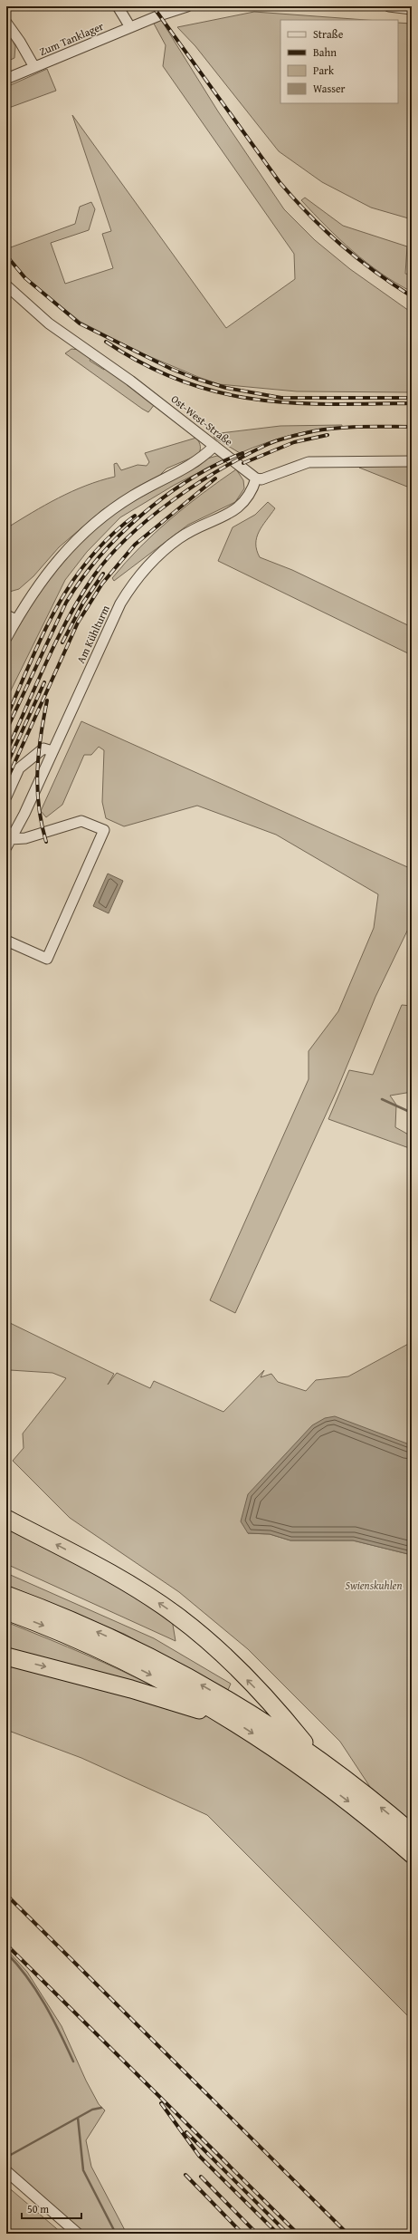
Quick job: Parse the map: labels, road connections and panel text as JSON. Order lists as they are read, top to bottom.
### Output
{
  "streets": {
    "street": ["Zum Tanklager", "Ost-West-Straße", "Am Kühlturm"]
  },
  "crossings": [
    ["Ost-West-Straße", "Am Kühlturm"]
  ],
  "parks": ["Swienskuhlen"],
  "legend": [
    "Straße",
    "Bahn",
    "Park",
    "Wasser"
  ],
  "scale_bar": "50 m"
}
